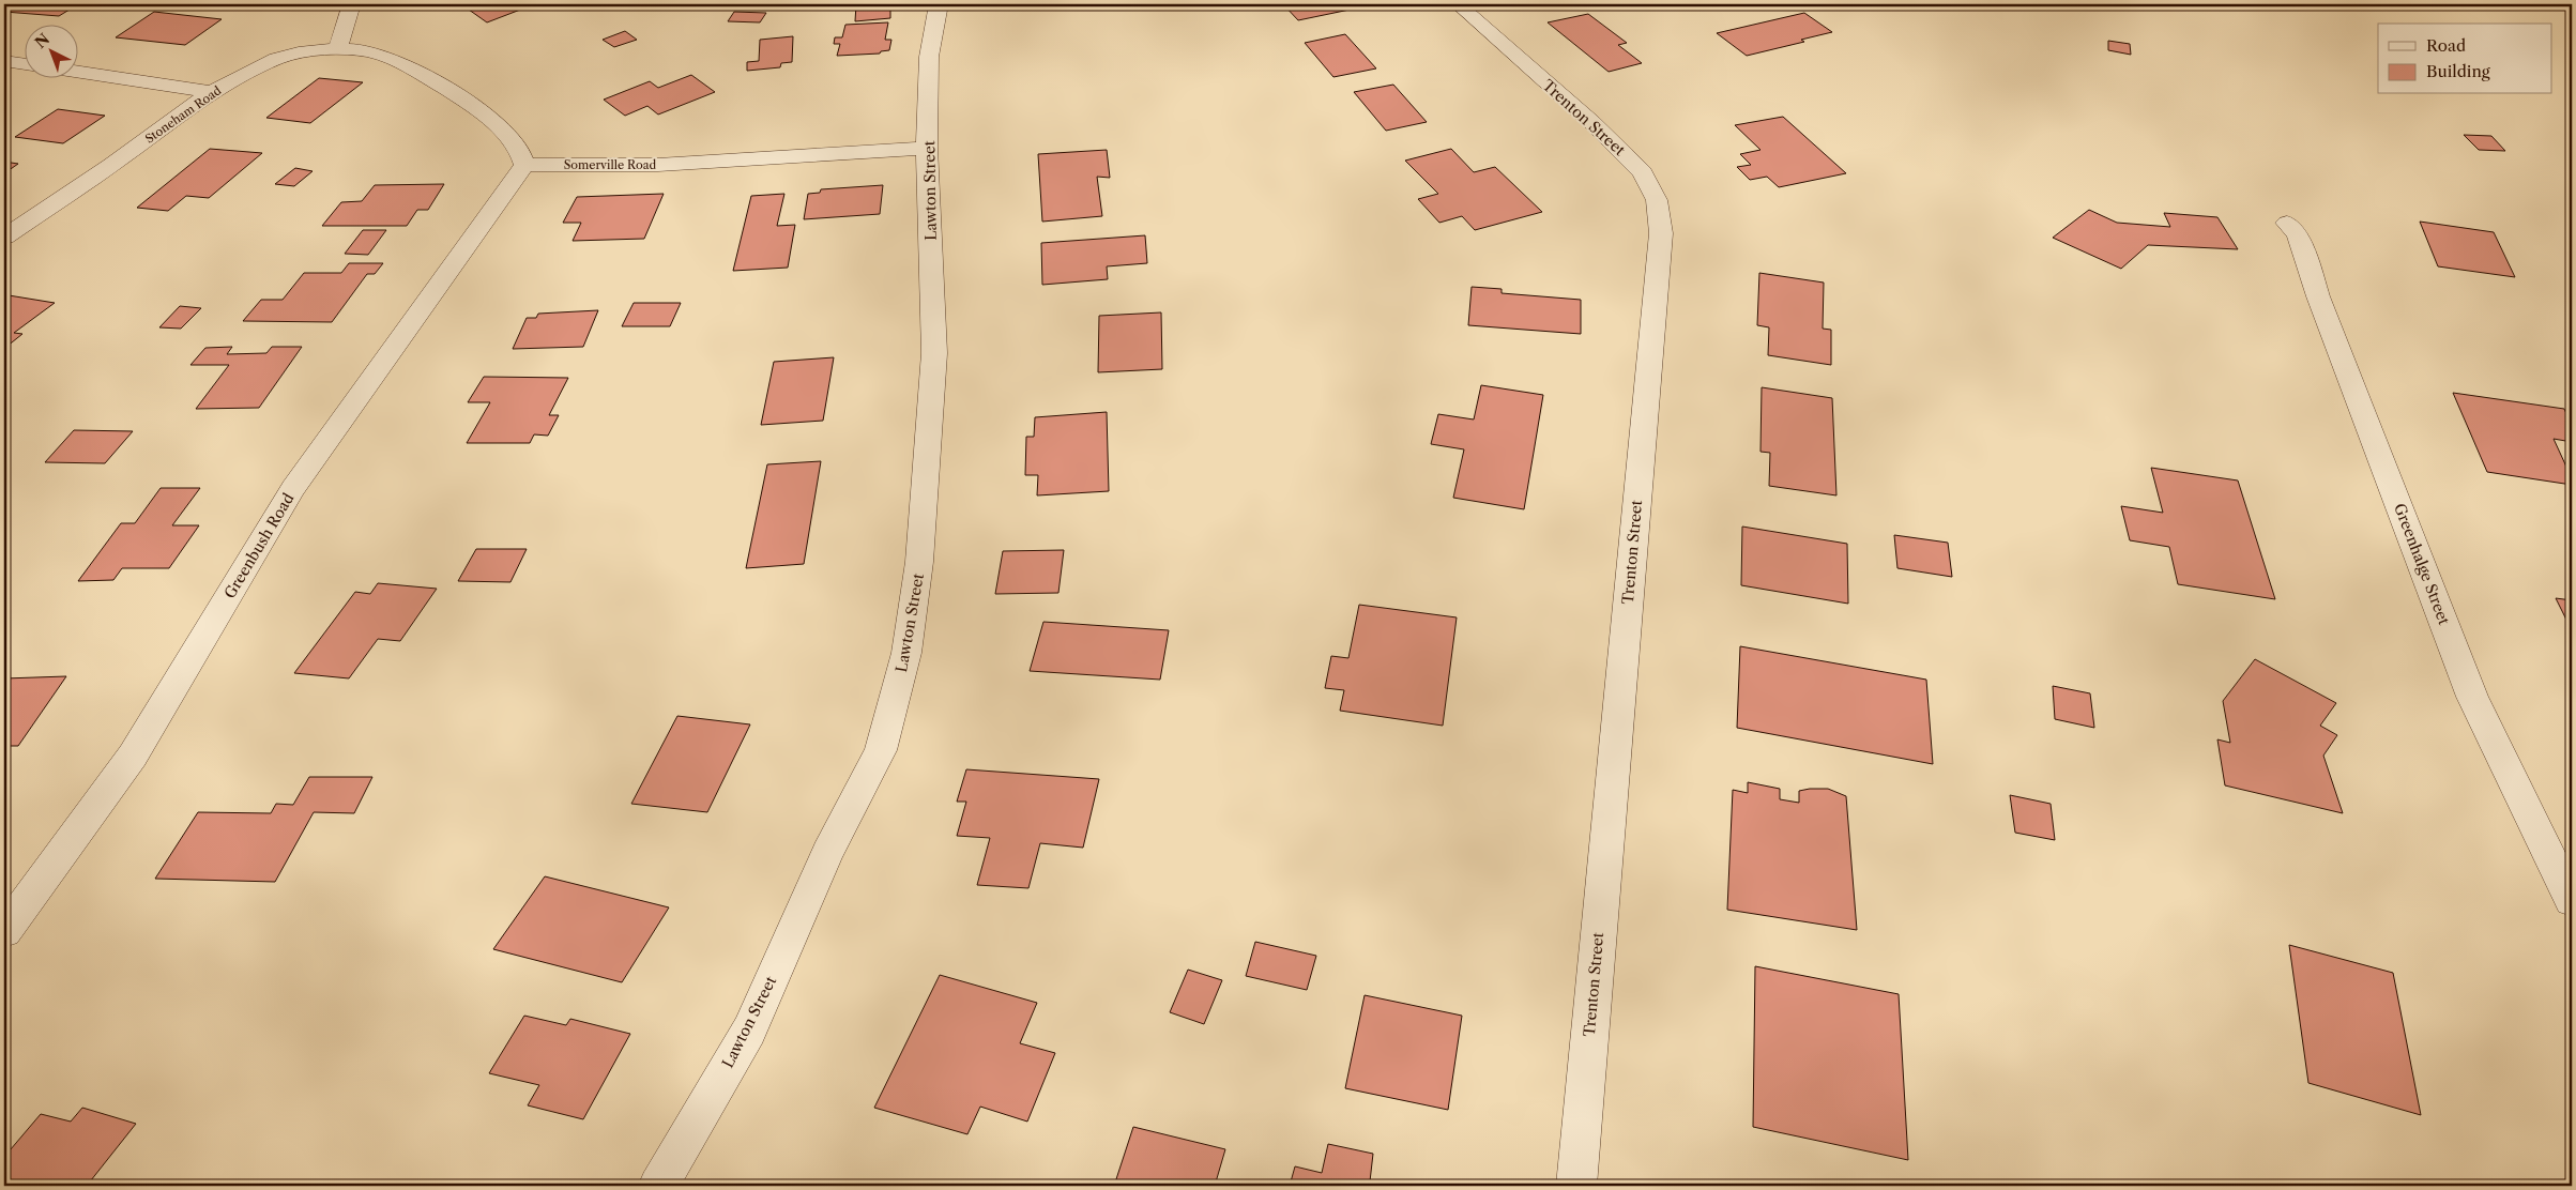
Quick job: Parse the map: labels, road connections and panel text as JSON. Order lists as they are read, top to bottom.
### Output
{
  "streets": {
    "street": [
      "Stoneham Road",
      "Trenton Street",
      "Somerville Road",
      "Lawton Street",
      "Greenbush Road",
      "Greenhalge Street"
    ]
  },
  "crossings": [
    ["Somerville Road", "Lawton Street"],
    ["Somerville Road", "Greenbush Road"]
  ],
  "legend": ["Road", "Building"],
  "north": "top left"
}
